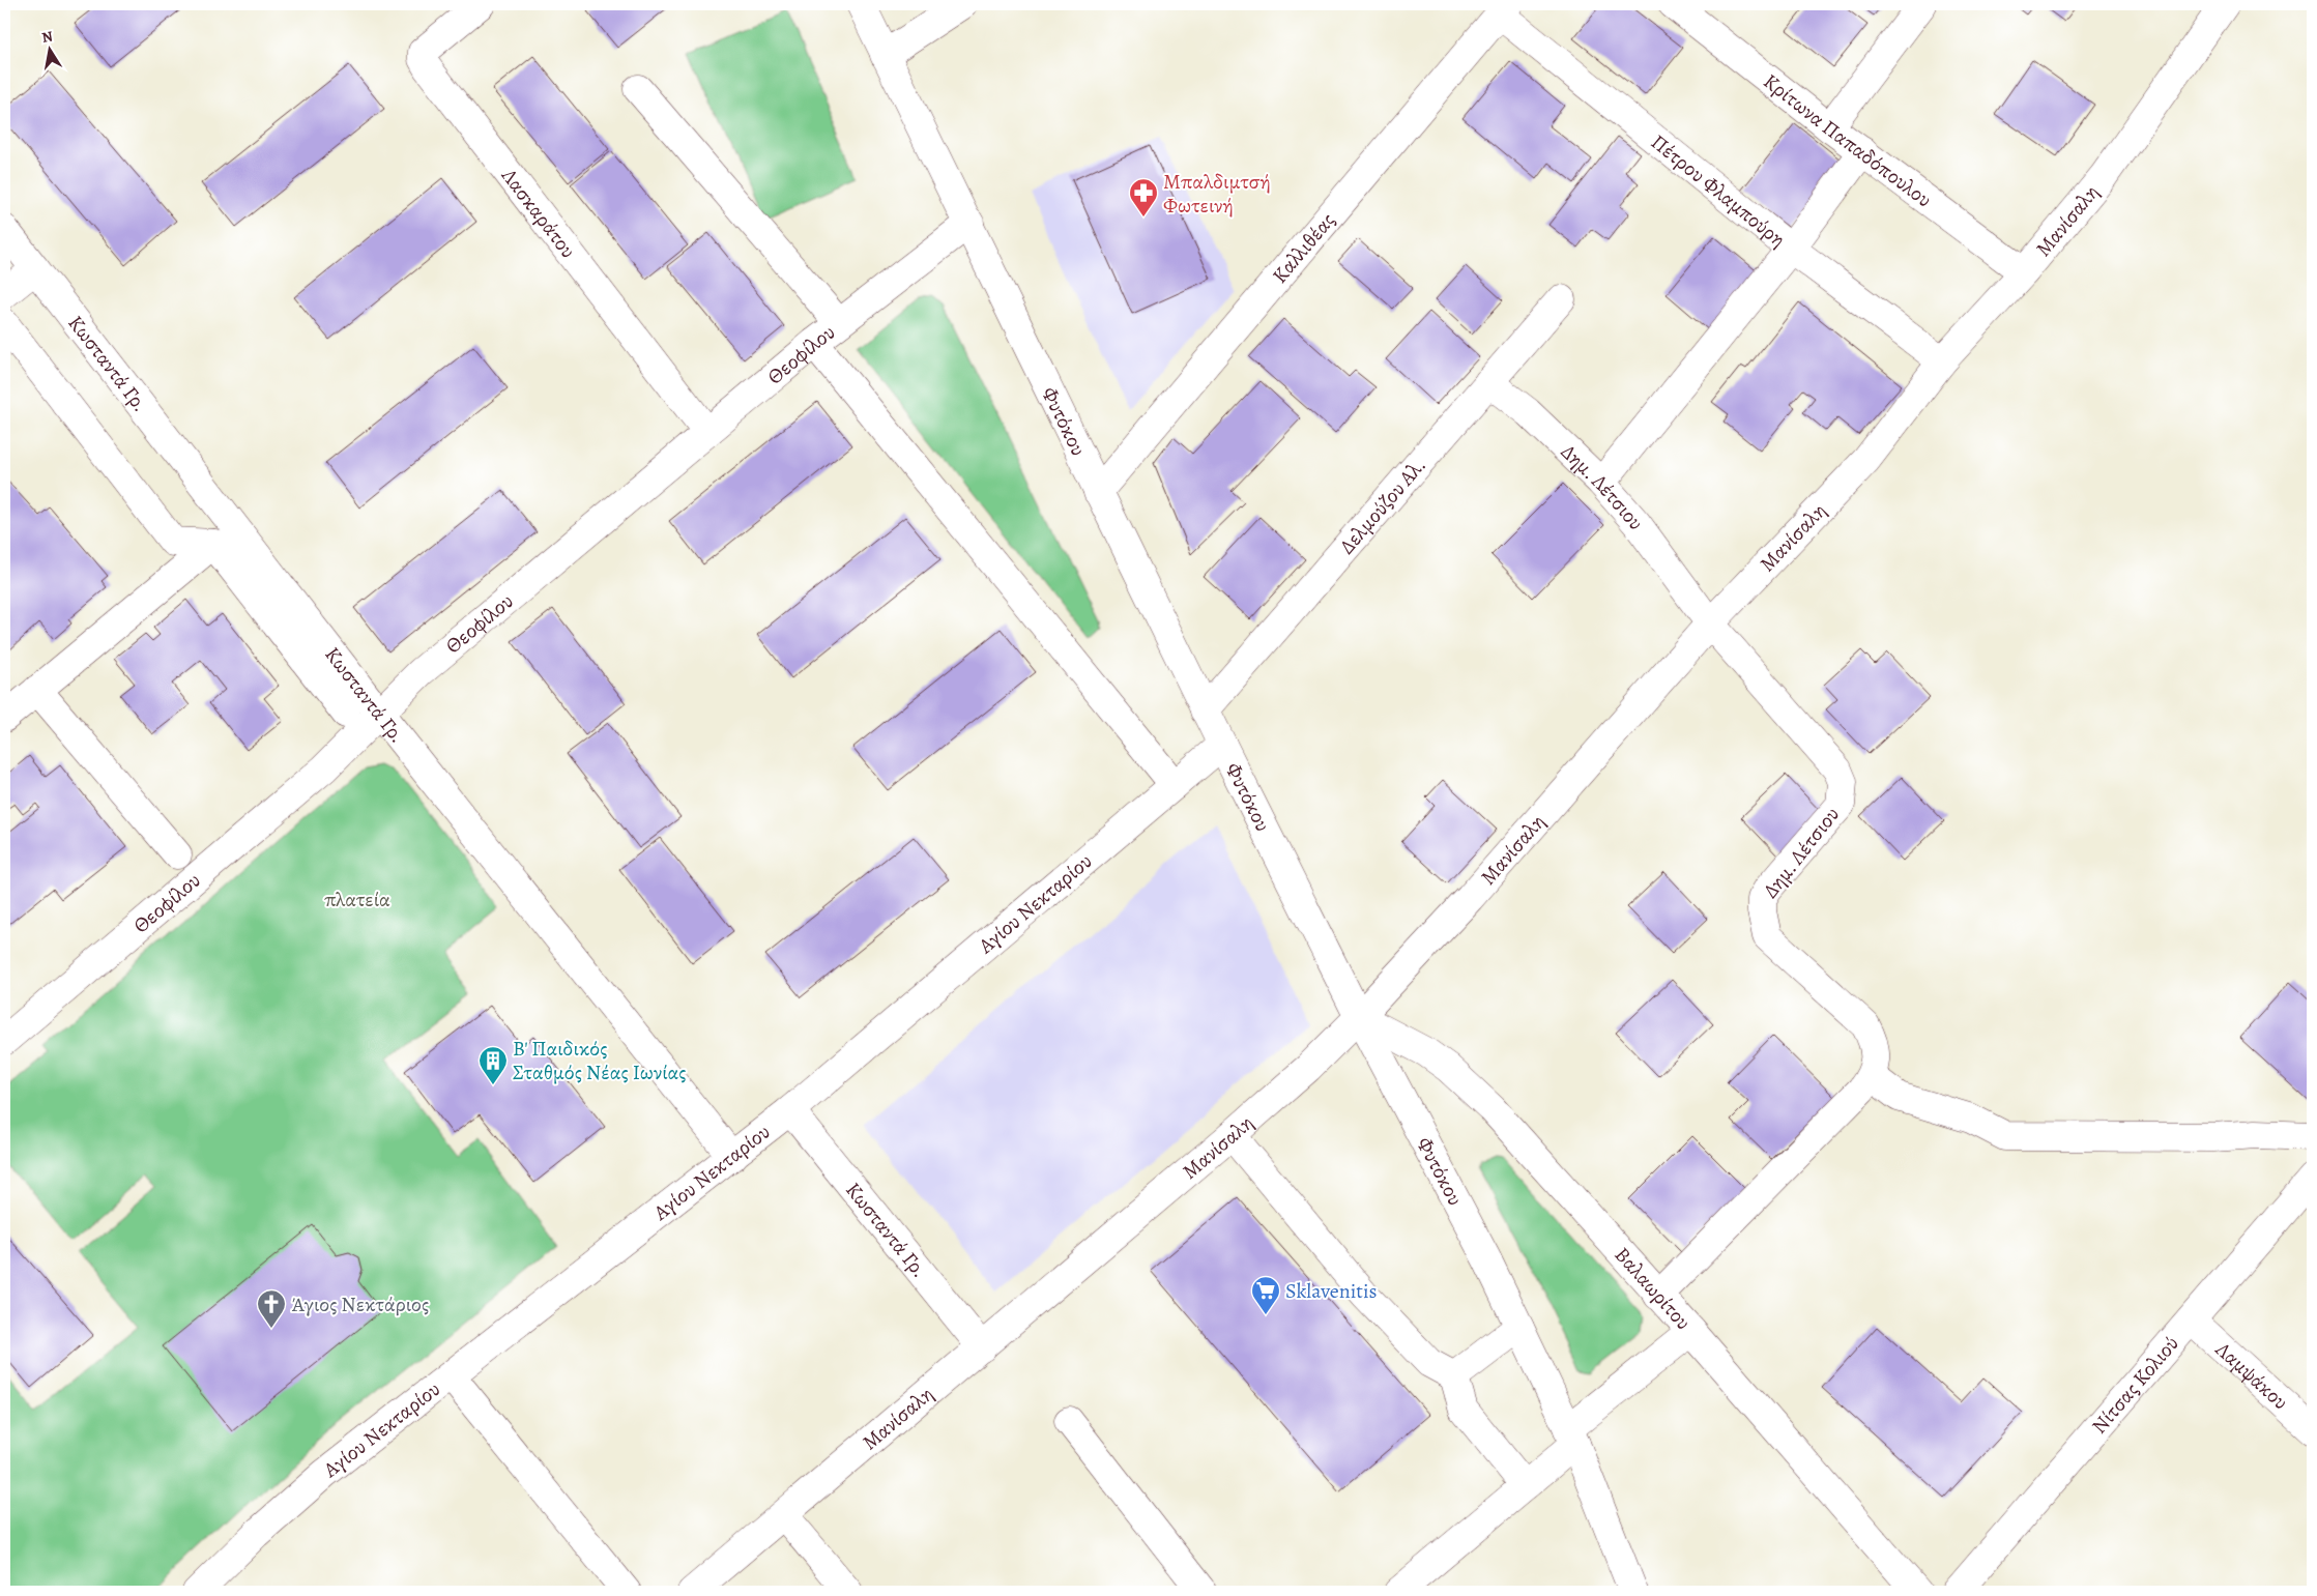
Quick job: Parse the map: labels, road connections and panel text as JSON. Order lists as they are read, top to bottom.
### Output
{
  "streets": {
    "street": [
      "Κρίτωνα Παπαδόπουλου",
      "Πέτρου Φλαμπούρη",
      "Λασκαράτου",
      "Μανίσαλη",
      "Καλλιθέας",
      "Θεοφίλου",
      "Κωσταντά Γρ.",
      "Φυτόκου",
      "Δημ. Λέτσιου",
      "Δελμούζου Αλ.",
      "Αγίου Νεκταρίου",
      "Βαλαωρίτου",
      "Λαμψάκου",
      "Νίτσας Κολιού"
    ]
  },
  "crossings": [
    ["Κρίτωνα Παπαδόπουλου", "Μανίσαλη"],
    ["Πέτρου Φλαμπούρη", "Μανίσαλη"],
    ["Πέτρου Φλαμπούρη", "Καλλιθέας"],
    ["Λασκαράτου", "Θεοφίλου"],
    ["Μανίσαλη", "Κωσταντά Γρ."],
    ["Μανίσαλη", "Φυτόκου"],
    ["Μανίσαλη", "Δημ. Λέτσιου"],
    ["Μανίσαλη", "Βαλαωρίτου"],
    ["Καλλιθέας", "Φυτόκου"],
    ["Θεοφίλου", "Κωσταντά Γρ."],
    ["Θεοφίλου", "Φυτόκου"],
    ["Κωσταντά Γρ.", "Αγίου Νεκταρίου"],
    ["Φυτόκου", "Δελμούζου Αλ."],
    ["Φυτόκου", "Αγίου Νεκταρίου"],
    ["Φυτόκου", "Βαλαωρίτου"],
    ["Δημ. Λέτσιου", "Δελμούζου Αλ."],
    ["Λαμψάκου", "Νίτσας Κολιού"]
  ],
  "parks": ["πλατεία"],
  "places": {
    "pharmacy": ["Μπαλδιμτσή Φωτεινή"],
    "building": ["Β' Παιδικός Σταθμός Νέας Ιωνίας"],
    "supermarket": ["Sklavenitis"],
    "church": ["Άγιος Νεκτάριος"]
  },
  "north": "top"
}
